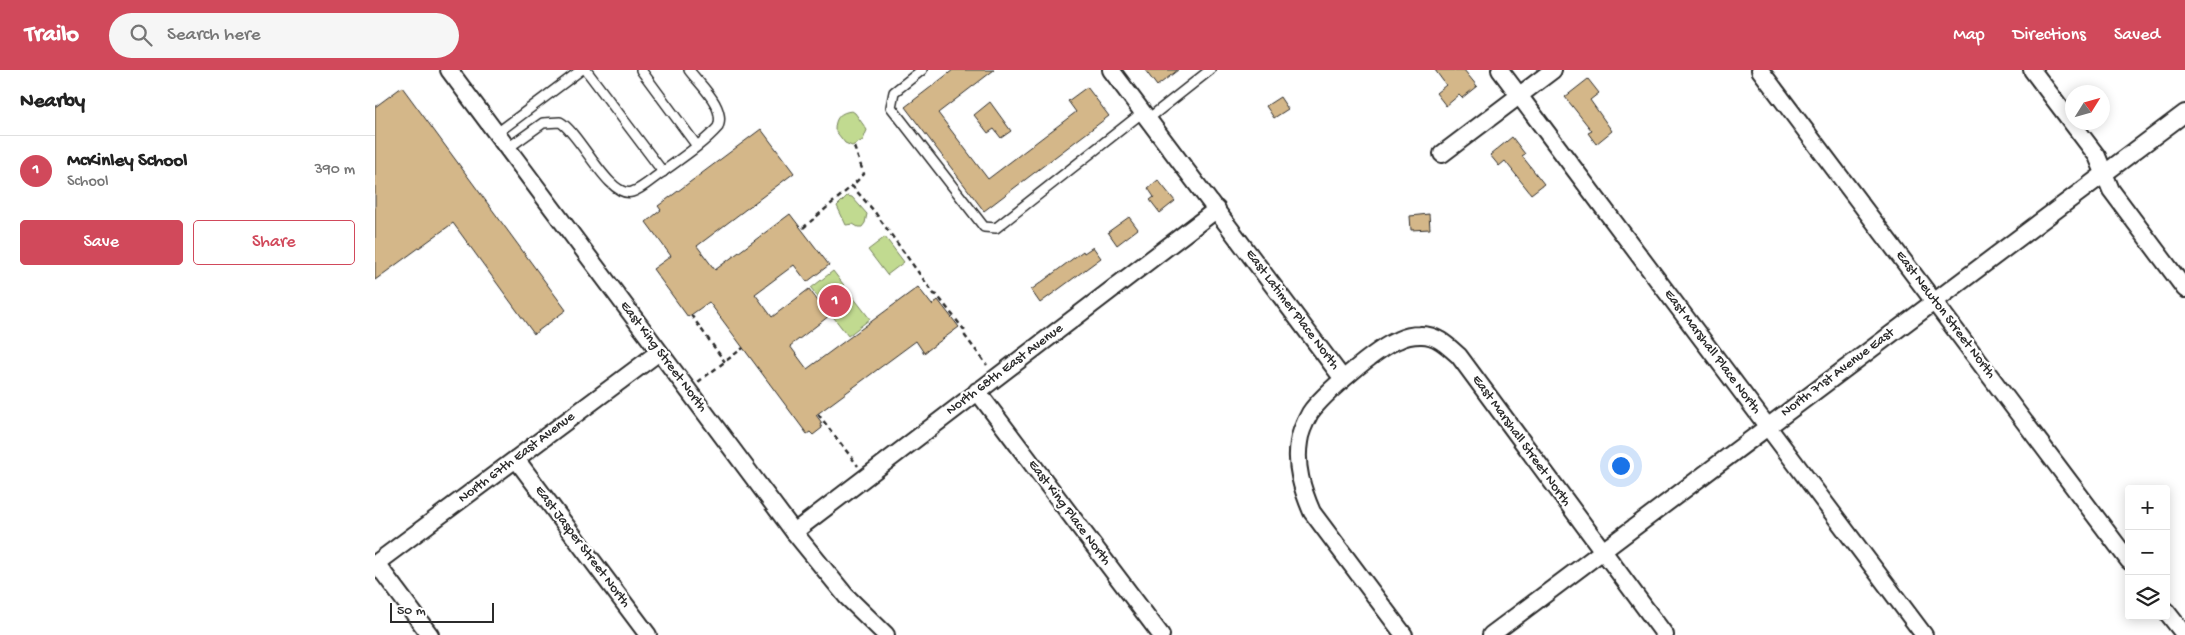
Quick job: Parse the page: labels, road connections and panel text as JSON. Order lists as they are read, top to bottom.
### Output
{
  "streets": {
    "street": [
      "East Latimer Place North",
      "East Newton Street North",
      "East Marshall Place North",
      "East King Street North",
      "North 68th East Avenue",
      "North 71st Avenue East",
      "East Marshall Street North",
      "North 67th East Avenue",
      "East King Place North",
      "East Jasper Street North"
    ]
  },
  "crossings": [
    ["East Latimer Place North", "North 68th East Avenue"],
    ["East Latimer Place North", "East Marshall Street North"],
    ["East Newton Street North", "North 71st Avenue East"],
    ["East Marshall Place North", "North 71st Avenue East"],
    ["East King Street North", "North 68th East Avenue"],
    ["East King Street North", "North 67th East Avenue"],
    ["North 68th East Avenue", "East King Place North"],
    ["North 71st Avenue East", "East Marshall Street North"],
    ["North 67th East Avenue", "East Jasper Street North"]
  ],
  "scale_bar": "50 m",
  "north": "top right",
  "page": {
    "header": "Trailo",
    "search": "Search here",
    "nav": ["Map", "Directions", "Saved"],
    "heading": "Nearby",
    "list": [
      {
        "mark": "1",
        "name": "McKinley School",
        "note": "School",
        "value": "390 m"
      }
    ],
    "buttons": ["Save", "Share"],
    "pins": "1",
    "map_buttons": ["+", "−"],
    "scale": "50 m"
  }
}
